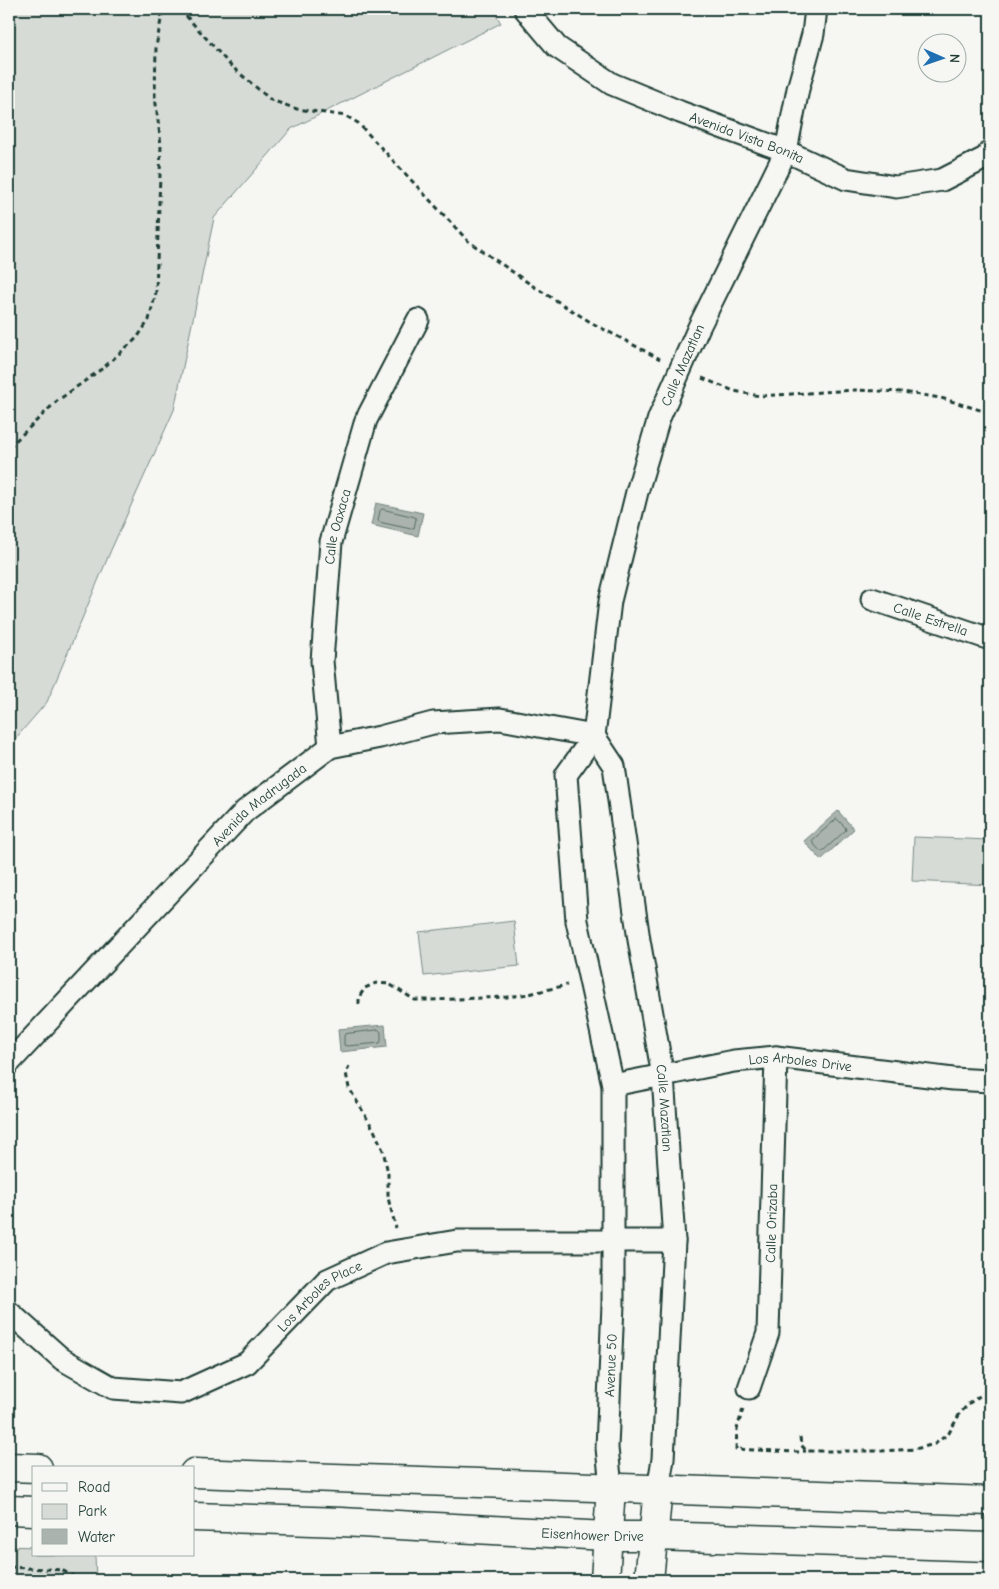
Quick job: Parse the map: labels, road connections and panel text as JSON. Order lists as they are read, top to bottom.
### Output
{
  "streets": {
    "main road": ["Eisenhower Drive"],
    "street": [
      "Avenida Vista Bonita",
      "Calle Mazatlan",
      "Calle Oaxaca",
      "Calle Estrella",
      "Avenida Madrugada",
      "Los Arboles Drive",
      "Calle Orizaba",
      "Los Arboles Place",
      "Avenue 50"
    ]
  },
  "crossings": [
    ["Avenida Vista Bonita", "Calle Mazatlan"],
    ["Calle Mazatlan", "Avenida Madrugada"],
    ["Calle Mazatlan", "Los Arboles Drive"],
    ["Calle Mazatlan", "Los Arboles Place"],
    ["Calle Mazatlan", "Avenue 50"],
    ["Calle Oaxaca", "Avenida Madrugada"],
    ["Los Arboles Drive", "Calle Orizaba"],
    ["Los Arboles Place", "Avenue 50"]
  ],
  "legend": ["Road", "Park", "Water"],
  "north": "right"
}
